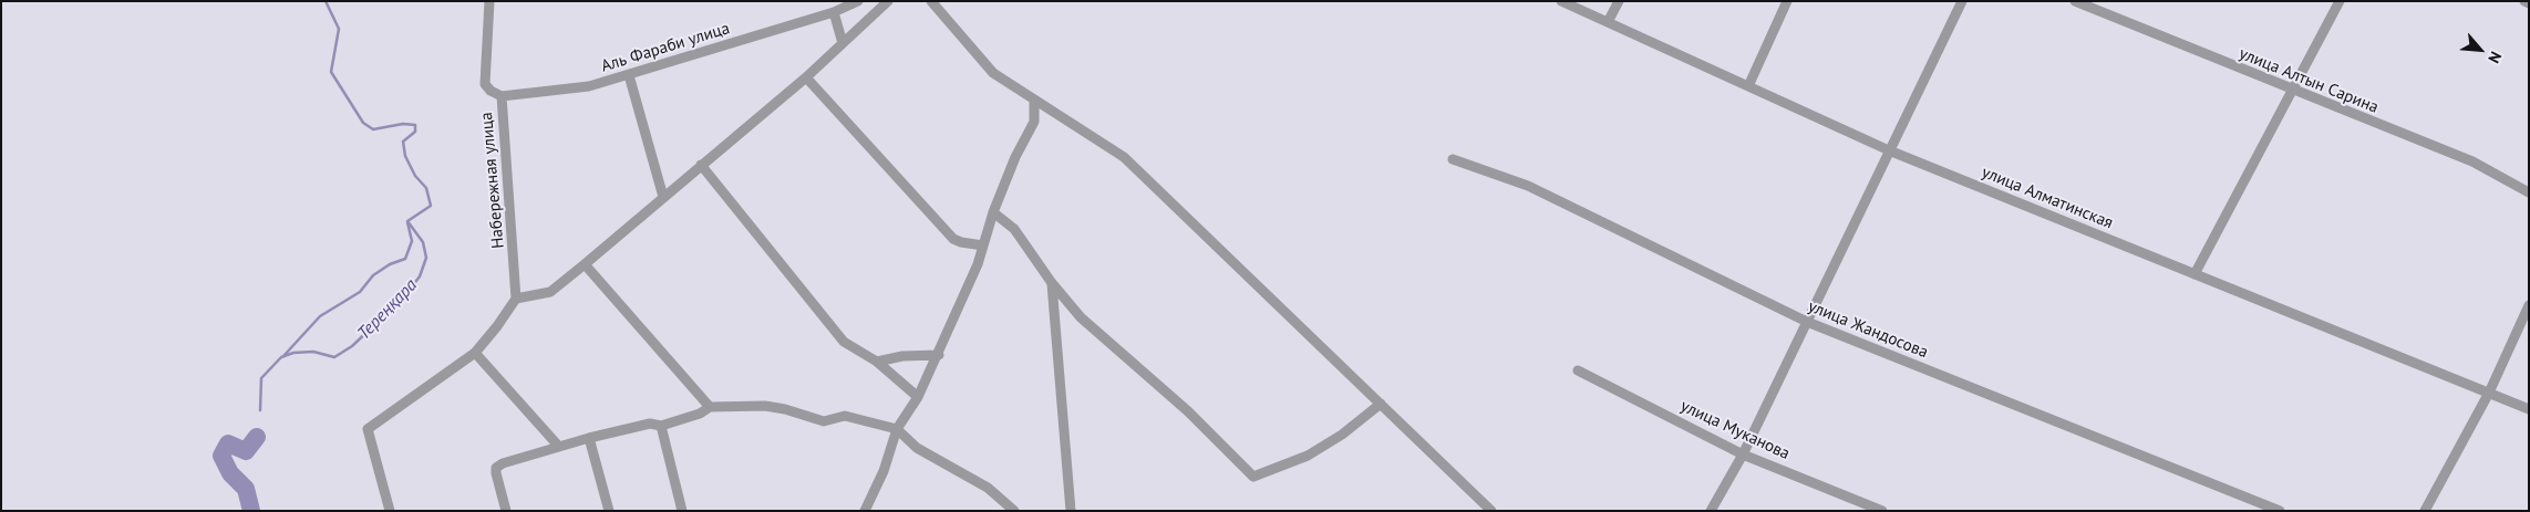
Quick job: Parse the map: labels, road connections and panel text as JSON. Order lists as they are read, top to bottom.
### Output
{
  "streets": {
    "street": [
      "Аль Фараби улица",
      "улица Алтын Сарина",
      "Набережная улица",
      "улица Алматинская",
      "улица Жандосова",
      "улица Муканова"
    ]
  },
  "crossings": [
    ["Аль Фараби улица", "Набережная улица"]
  ],
  "water": ["Тереңқара"],
  "north": "bottom right"
}
